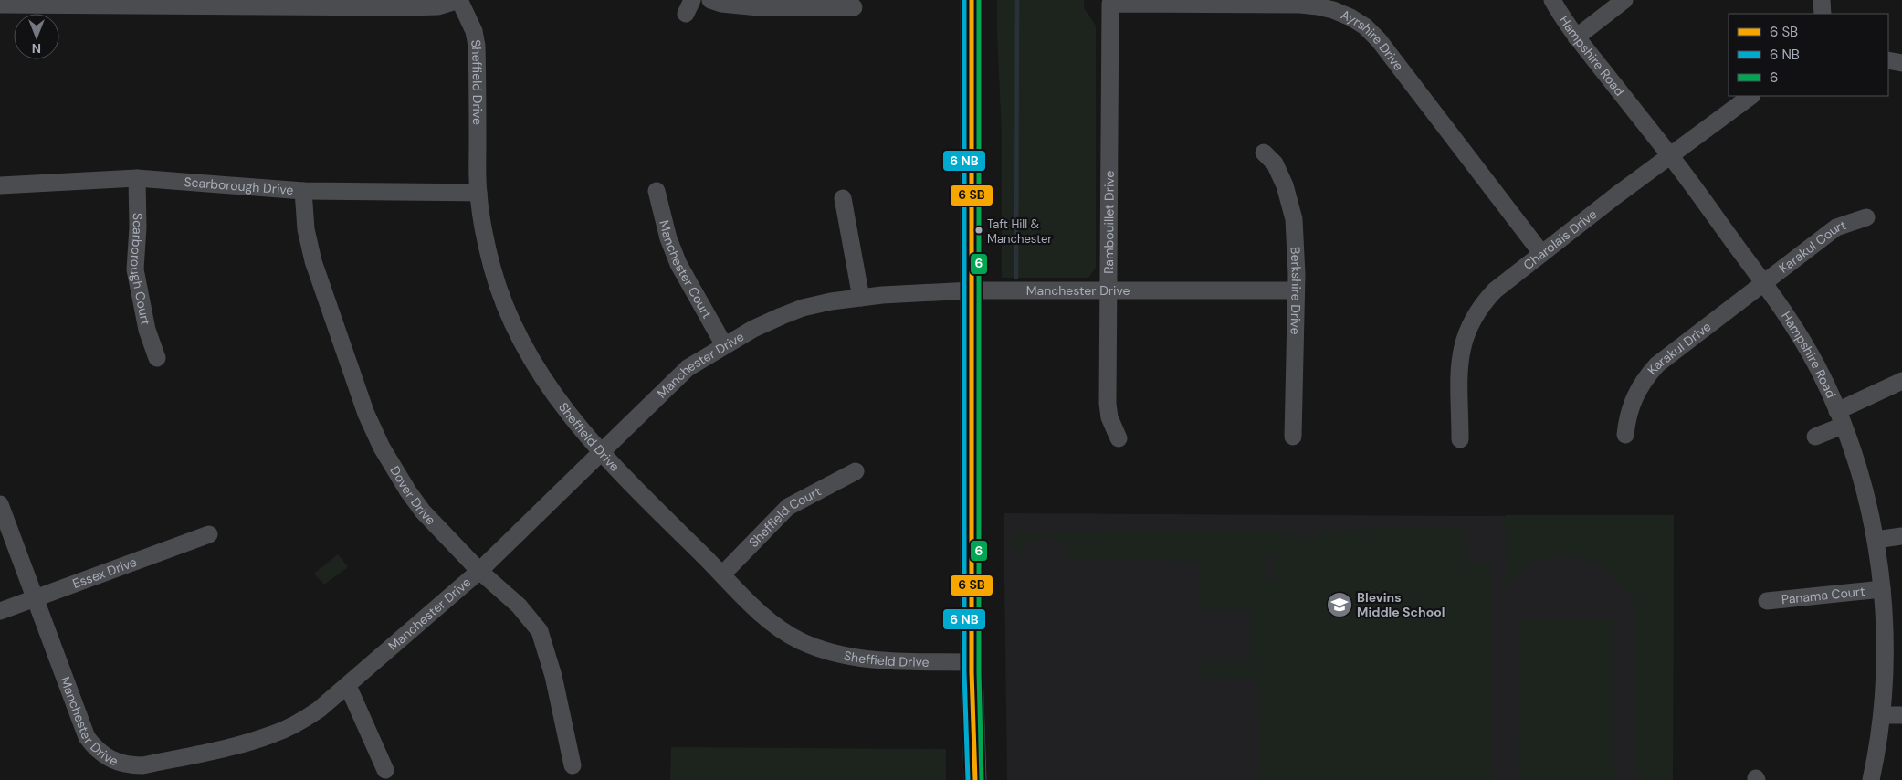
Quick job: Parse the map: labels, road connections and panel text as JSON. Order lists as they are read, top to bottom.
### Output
{
  "streets": {
    "street": [
      "Ayrshire Drive",
      "Hampshire Road",
      "Sheffield Drive",
      "Scarborough Drive",
      "Rambouillet Drive",
      "Charolais Drive",
      "Karakul Court",
      "Scarborough Court",
      "Manchester Court",
      "Manchester Drive",
      "Berkshire Drive",
      "Karakul Drive",
      "Dover Drive",
      "Sheffield Court",
      "Essex Drive",
      "Panama Court"
    ]
  },
  "crossings": [
    ["Ayrshire Drive", "Rambouillet Drive"],
    ["Ayrshire Drive", "Charolais Drive"],
    ["Hampshire Road", "Charolais Drive"],
    ["Hampshire Road", "Karakul Court"],
    ["Hampshire Road", "Karakul Drive"],
    ["Hampshire Road", "Panama Court"],
    ["Sheffield Drive", "Scarborough Drive"],
    ["Sheffield Drive", "Manchester Drive"],
    ["Sheffield Drive", "Sheffield Court"],
    ["Scarborough Drive", "Scarborough Court"],
    ["Scarborough Drive", "Dover Drive"],
    ["Rambouillet Drive", "Manchester Drive"],
    ["Karakul Court", "Karakul Drive"],
    ["Manchester Court", "Manchester Drive"],
    ["Manchester Drive", "Berkshire Drive"],
    ["Manchester Drive", "Dover Drive"],
    ["Manchester Drive", "Essex Drive"]
  ],
  "places": {
    "other": ["Taft Hill & Manchester"],
    "school or university": ["Blevins Middle School"]
  },
  "lines": ["transit line 6"],
  "legend": ["6 SB", "6 NB", "6"],
  "north": "bottom"
}
